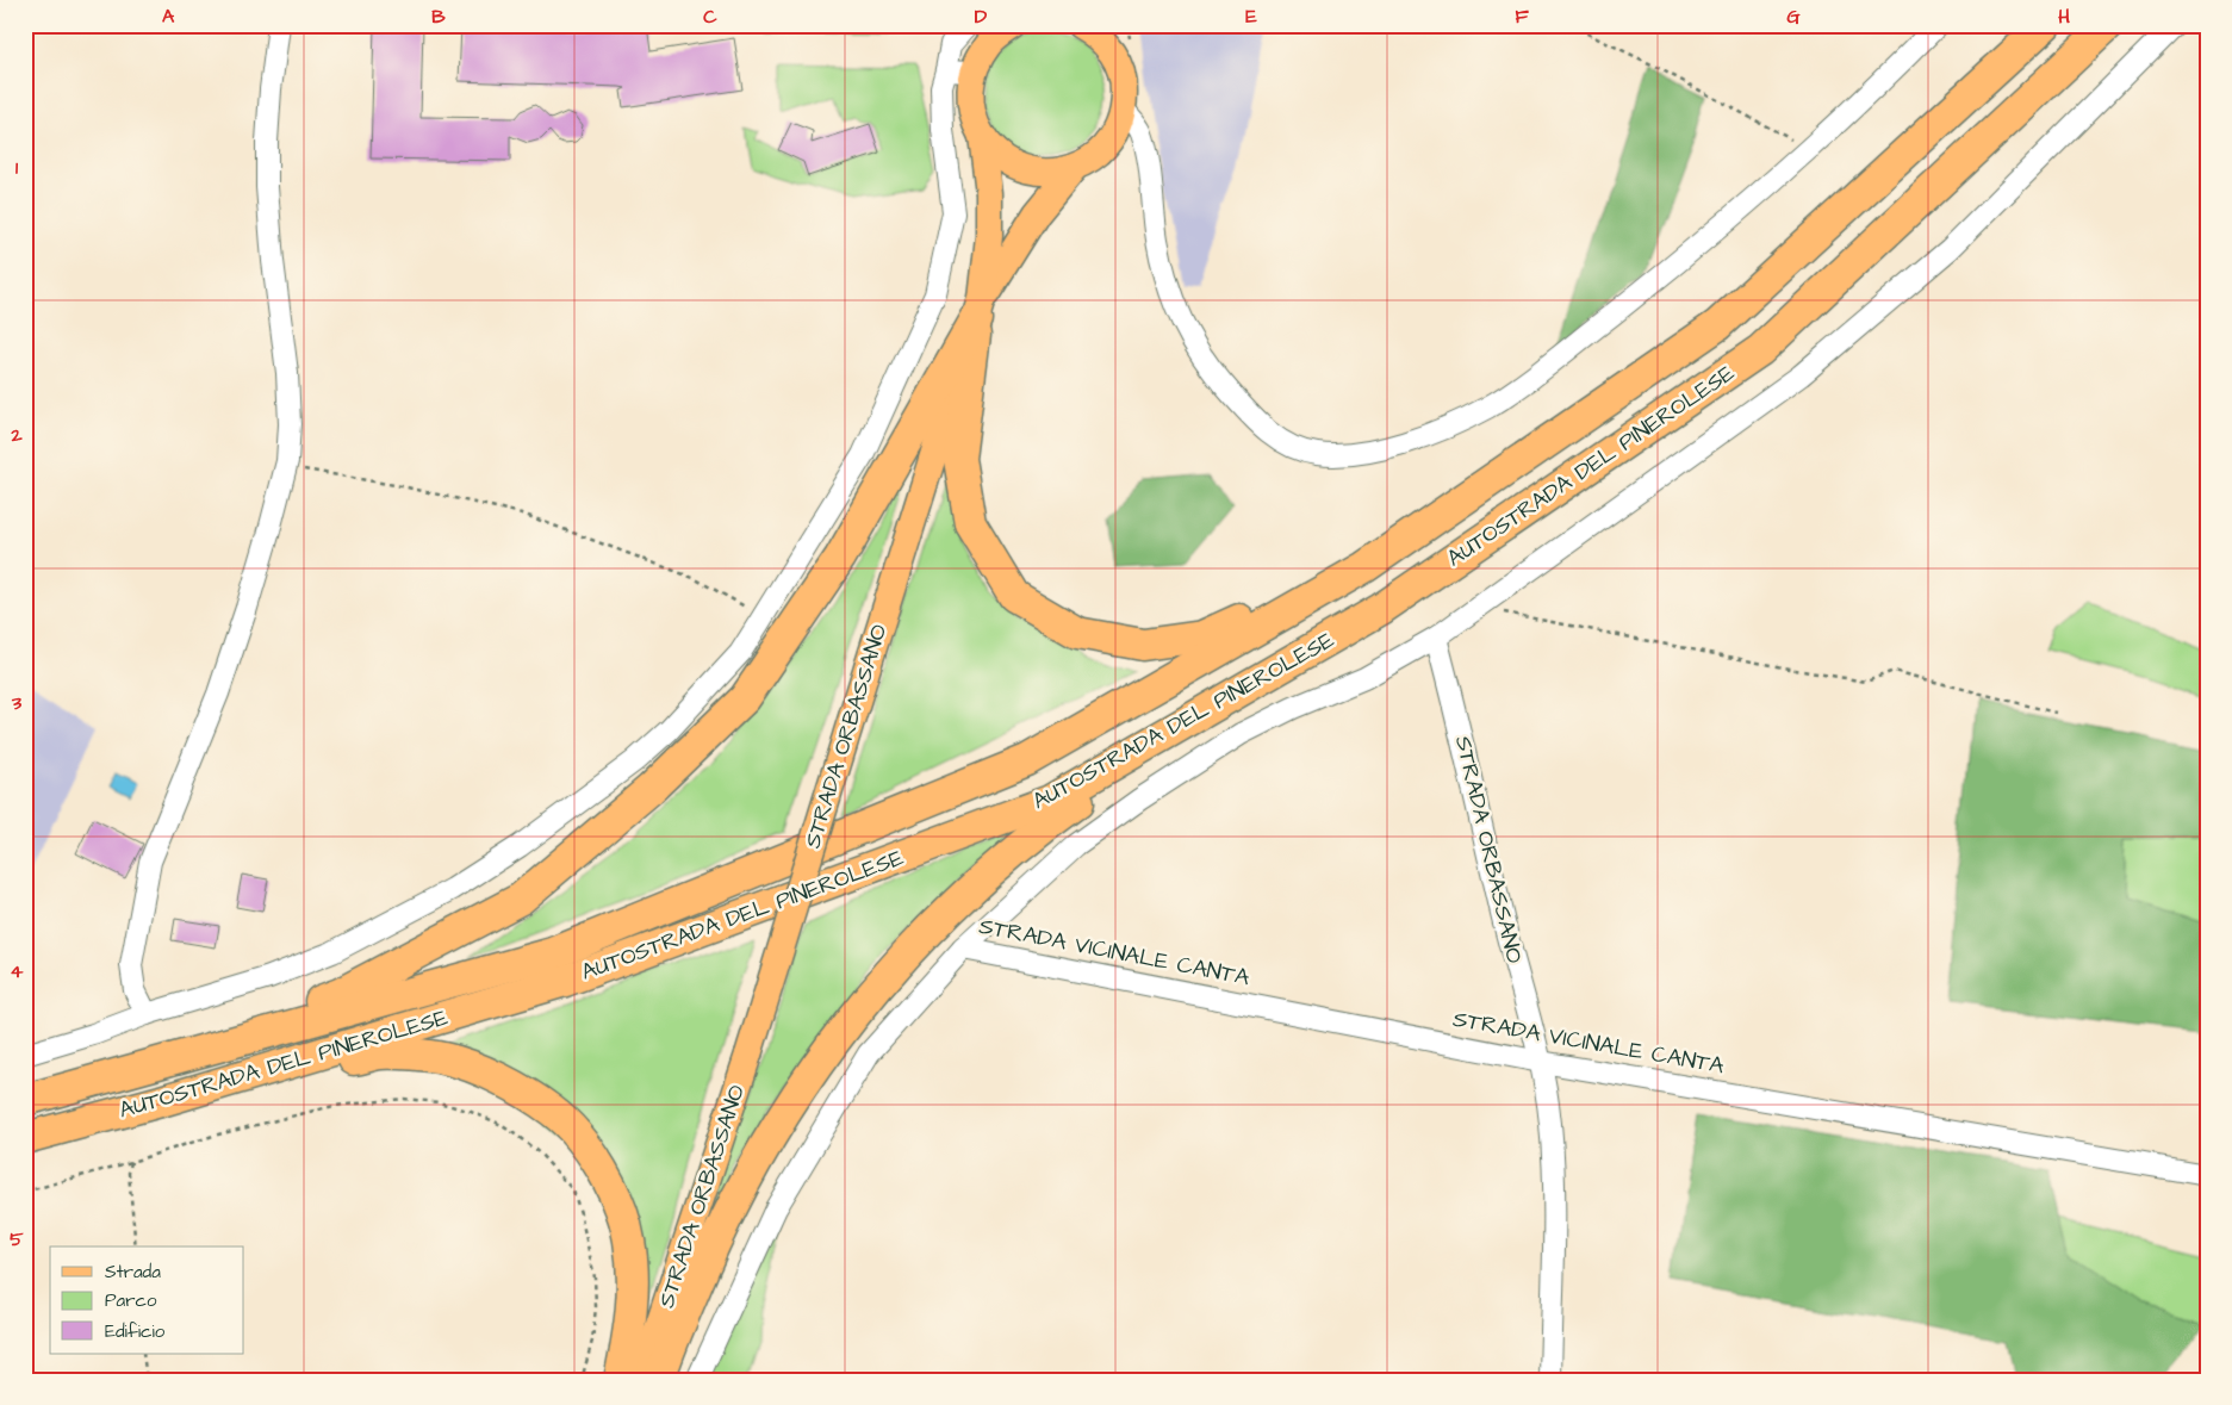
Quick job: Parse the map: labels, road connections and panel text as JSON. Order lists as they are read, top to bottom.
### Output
{
  "streets": {
    "highway": ["AUTOSTRADA DEL PINEROLESE"],
    "main road": ["STRADA ORBASSANO"],
    "street": ["STRADA VICINALE CANTA"]
  },
  "crossings": [
    ["STRADA ORBASSANO", "STRADA VICINALE CANTA"]
  ],
  "legend": ["Strada", "Parco", "Edificio"],
  "grid": {
    "columns": [
      "A",
      "B",
      "C",
      "D",
      "E",
      "F",
      "G",
      "H"
    ],
    "rows": [
      "1",
      "2",
      "3",
      "4",
      "5"
    ]
  }
}
